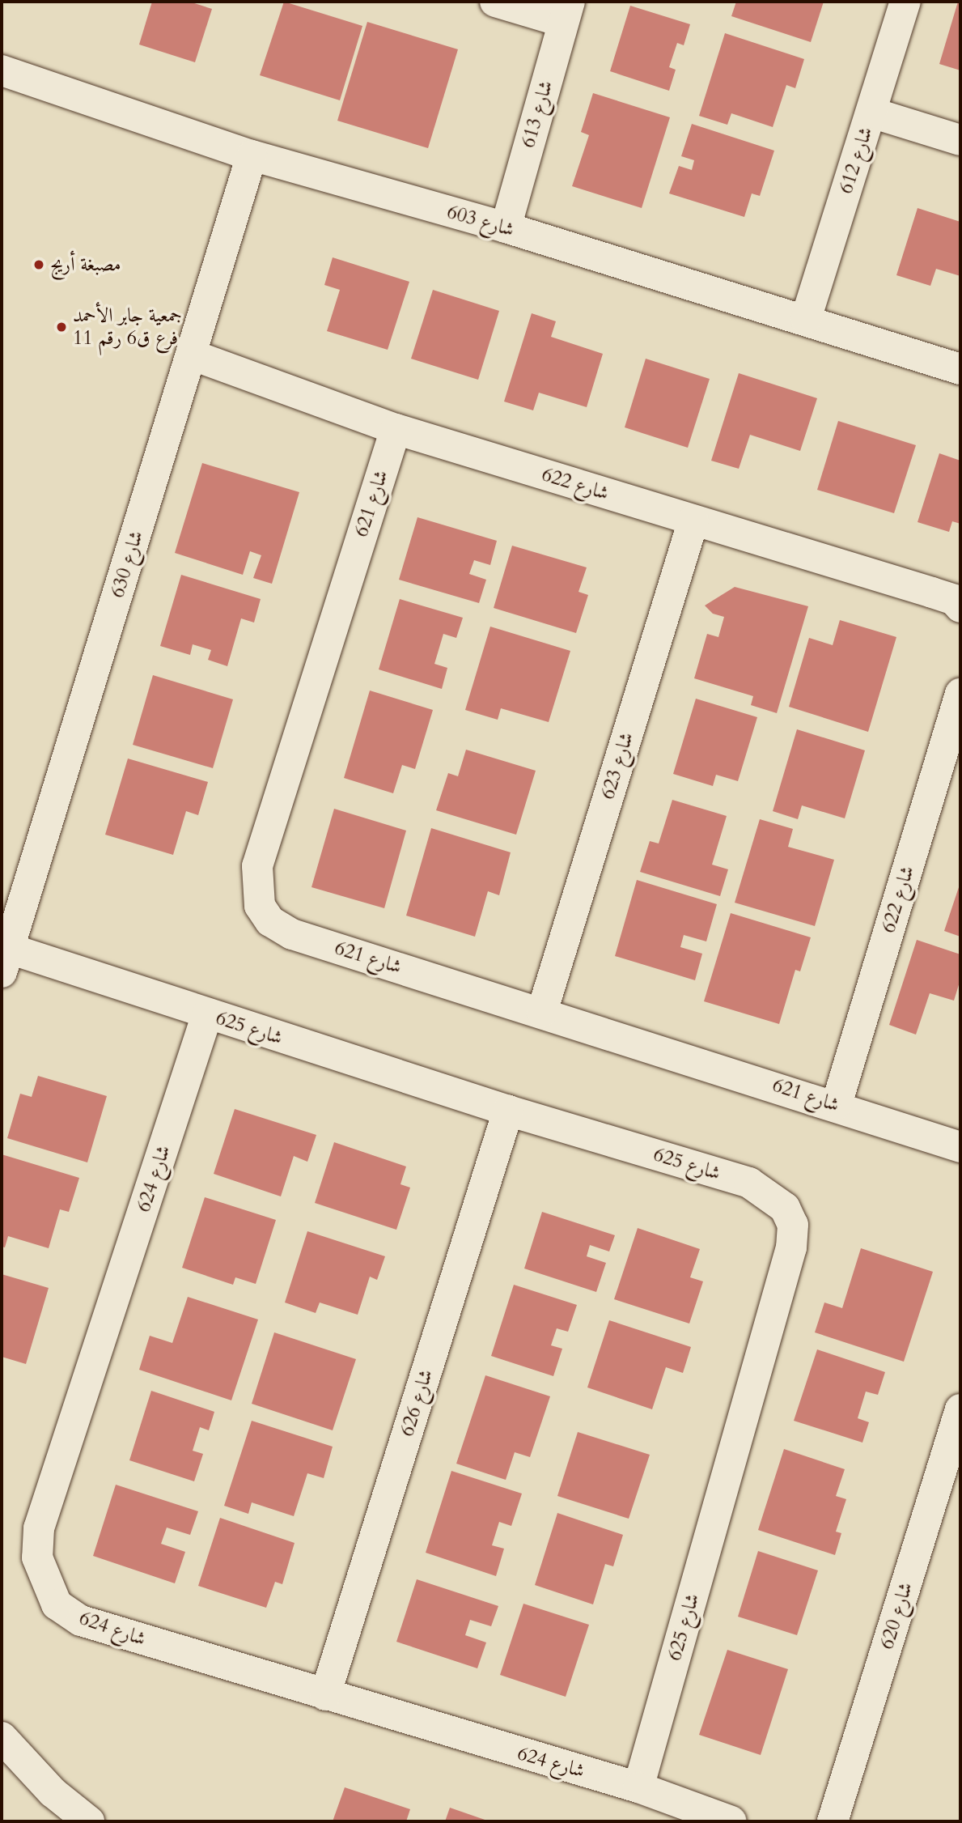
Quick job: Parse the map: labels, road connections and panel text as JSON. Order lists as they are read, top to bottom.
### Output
{
  "streets": {
    "street": [
      "شارع 613",
      "شارع 612",
      "شارع 603",
      "شارع 622",
      "شارع 621",
      "شارع 630",
      "شارع 623",
      "شارع 625",
      "شارع 624",
      "شارع 626",
      "شارع 620"
    ]
  },
  "crossings": [
    ["شارع 613", "شارع 603"],
    ["شارع 612", "شارع 603"],
    ["شارع 603", "شارع 630"],
    ["شارع 622", "شارع 621"],
    ["شارع 622", "شارع 630"],
    ["شارع 622", "شارع 623"],
    ["شارع 621", "شارع 623"],
    ["شارع 630", "شارع 625"],
    ["شارع 625", "شارع 624"],
    ["شارع 625", "شارع 626"],
    ["شارع 624", "شارع 626"]
  ],
  "places": ["مصبغة أريج", "جمعية جابر الأحمد فرع ق6 رقم 11"]
}
